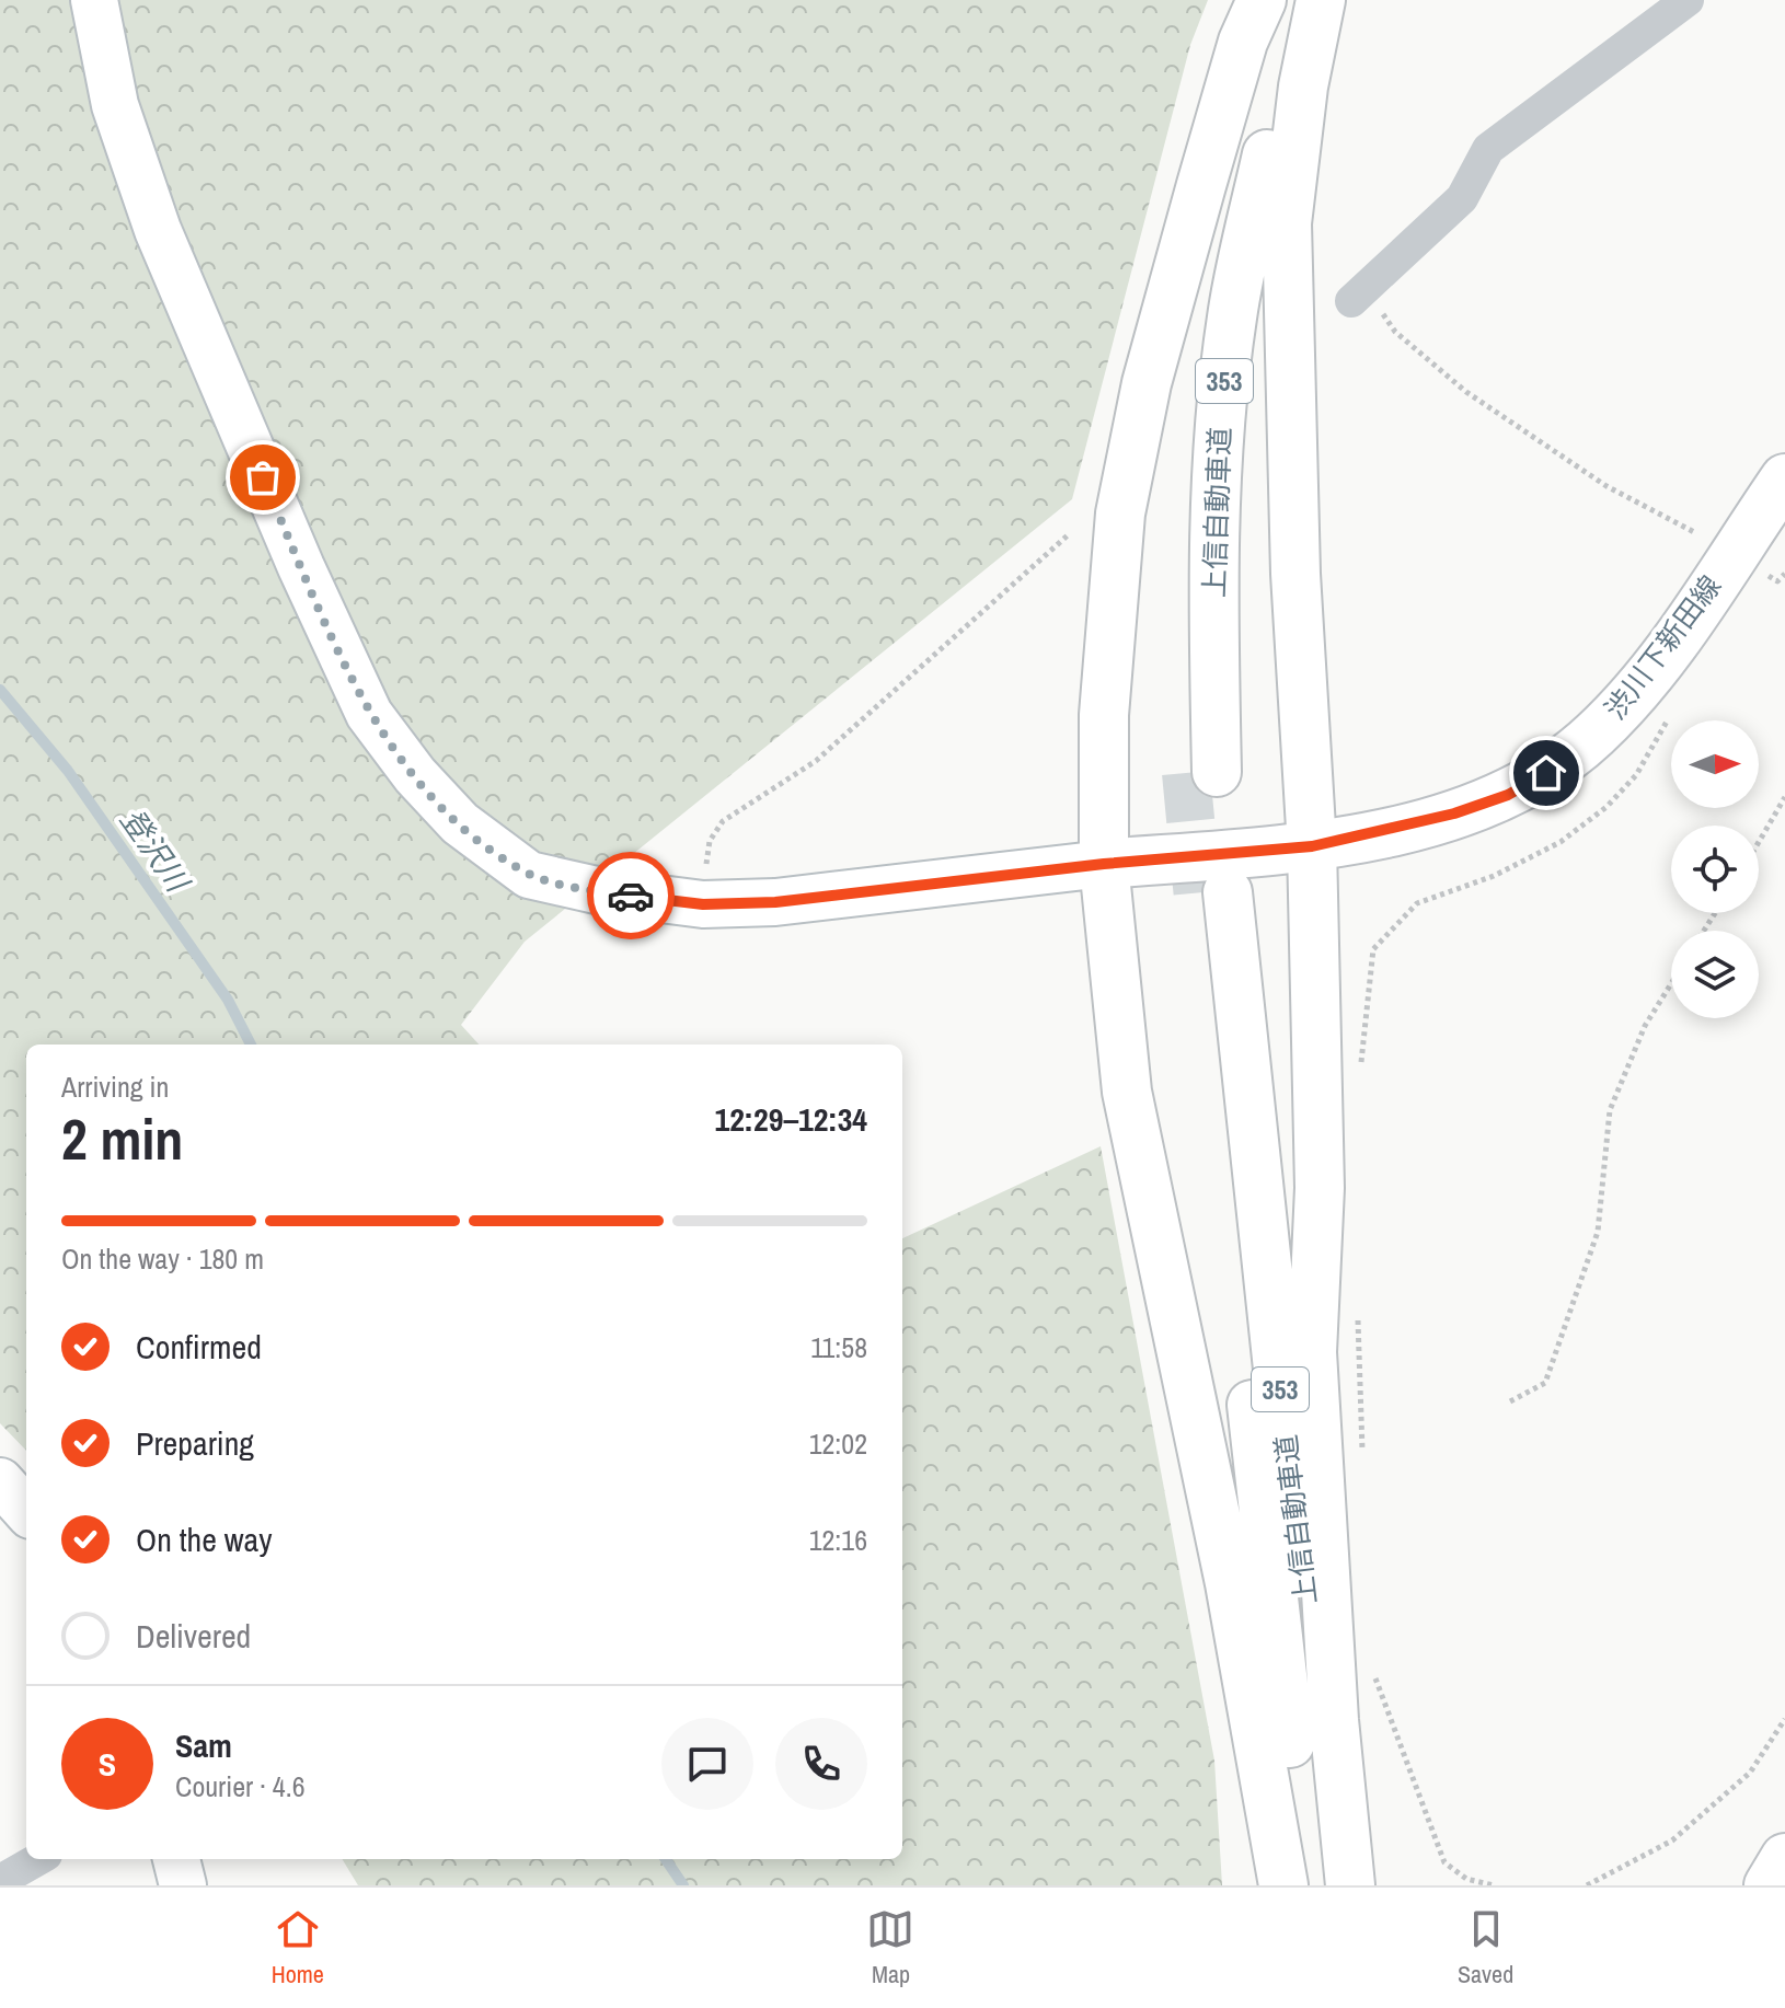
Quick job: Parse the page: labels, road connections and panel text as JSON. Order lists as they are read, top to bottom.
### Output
{
  "streets": {
    "main road": ["353", "上信自動車道", "渋川下新田線"]
  },
  "water": ["登沢川"],
  "north": "right",
  "page": {
    "heading": ["2 min", "Arriving in", "12:29–12:34"],
    "panel": ["Sam", "Courier · 4.6"],
    "bar": "On the way · 180 m",
    "list": [
      ["Confirmed", "11:58"],
      ["Preparing", "12:02"],
      ["On the way", "12:16"],
      "Delivered"
    ],
    "round": "S",
    "tabs": ["Home", "Map", "Saved"]
  }
}
